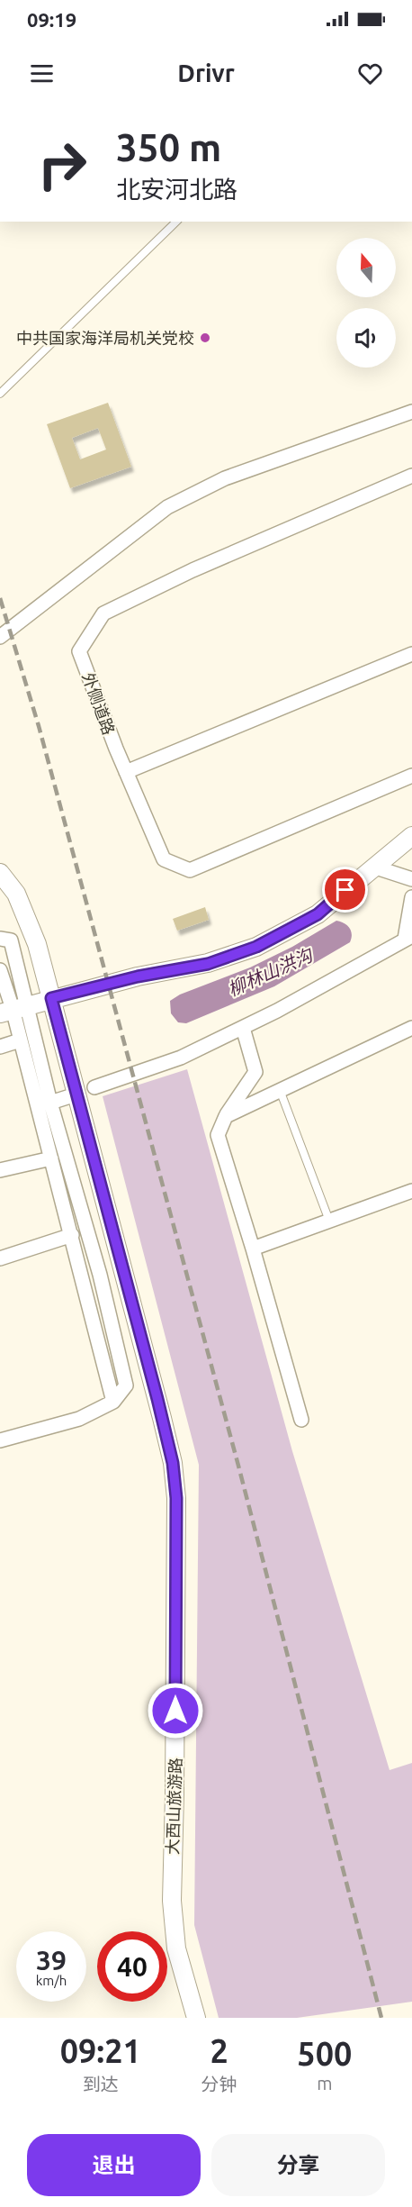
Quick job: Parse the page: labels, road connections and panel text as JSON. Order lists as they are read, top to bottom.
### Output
{
  "streets": {
    "street": ["外侧道路", "大西山旅游路"]
  },
  "water": ["柳林山洪沟"],
  "places": ["中共国家海洋局机关党校"],
  "north": "top",
  "page": {
    "status": "09:19",
    "header": "Drivr",
    "turn": ["350 m", "北安河北路"],
    "speed": "39 km/h",
    "limit": "40",
    "eta": [
      "09:21",
      "到达",
      "2",
      "分钟",
      "500",
      "m"
    ],
    "buttons": ["退出", "分享"]
  }
}
